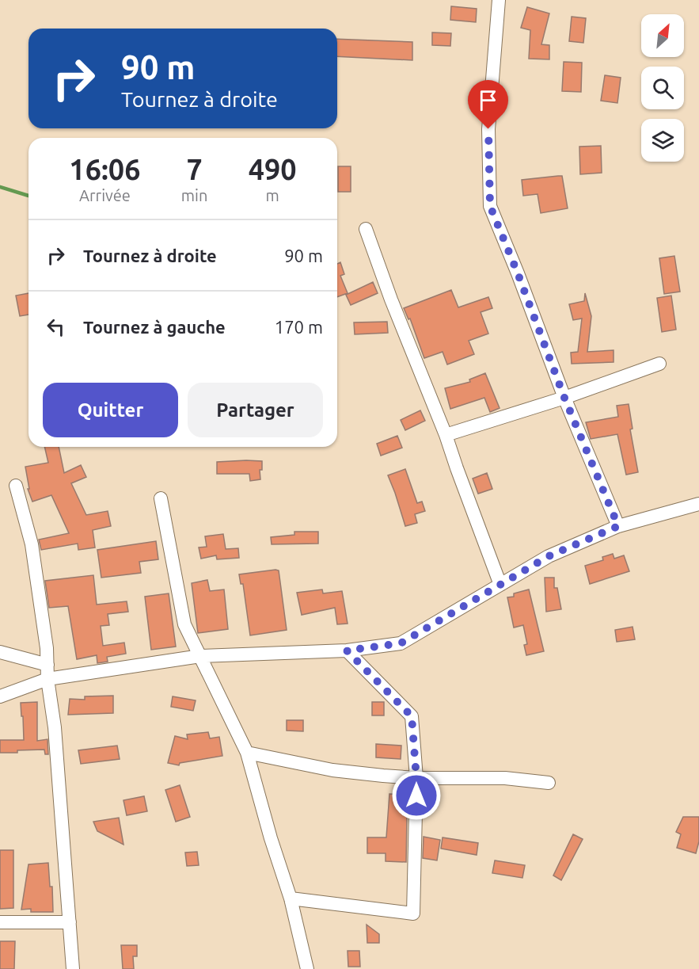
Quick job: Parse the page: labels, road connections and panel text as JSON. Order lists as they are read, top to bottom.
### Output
{
  "north": "top right",
  "page": {
    "turn": ["90 m", "Tournez à droite"],
    "eta": [
      "16:06",
      "Arrivée",
      "7",
      "min",
      "490",
      "m"
    ],
    "list": [
      {
        "name": "Tournez à droite",
        "value": "90 m"
      },
      {
        "name": "Tournez à gauche",
        "value": "170 m"
      }
    ],
    "buttons": ["Quitter", "Partager"]
  }
}
